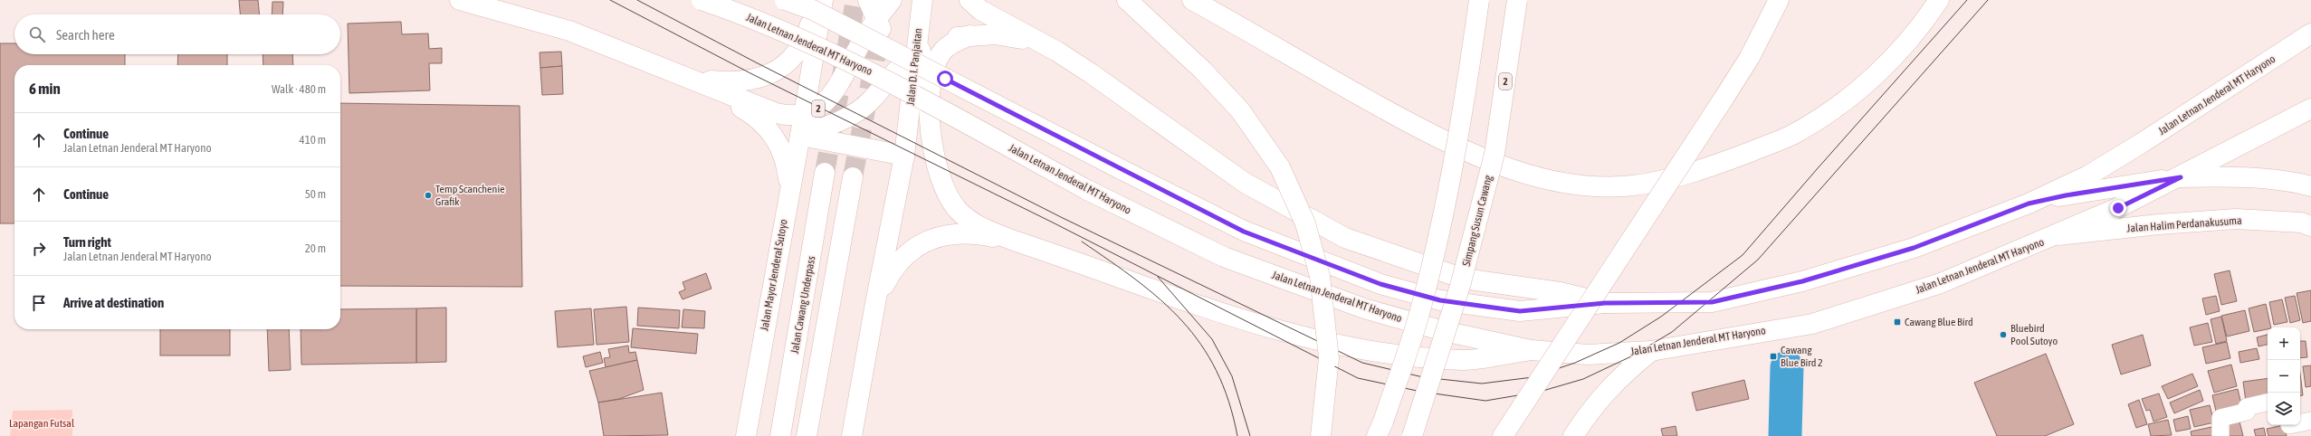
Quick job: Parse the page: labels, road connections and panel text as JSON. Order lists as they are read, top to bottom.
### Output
{
  "streets": {
    "main road": [
      "Jalan Letnan Jenderal MT Haryono",
      "Jalan D. I. Panjaitan",
      "2",
      "Simpang Susun Cawang",
      "Jalan Halim Perdanakusuma",
      "Jalan Mayor Jenderal Sutoyo",
      "Jalan Cawang Underpass"
    ]
  },
  "crossings": [
    ["Jalan Letnan Jenderal MT Haryono", "Jalan Halim Perdanakusuma"],
    ["2", "Jalan Mayor Jenderal Sutoyo"]
  ],
  "parks": ["Lapangan Futsal"],
  "places": {
    "other": ["Temp Scanchenie Grafik", "Bluebird Pool Sutoyo"],
    "transit": ["Cawang Blue Bird", "Cawang Blue Bird 2"]
  },
  "page": {
    "search": "Search here",
    "heading": ["6 min", "Walk · 480 m"],
    "list": [
      ["Continue", "Jalan Letnan Jenderal MT Haryono", "410 m"],
      ["Continue", "50 m"],
      ["Turn right", "Jalan Letnan Jenderal MT Haryono", "20 m"],
      "Arrive at destination"
    ],
    "map_buttons": ["+", "−"]
  }
}
